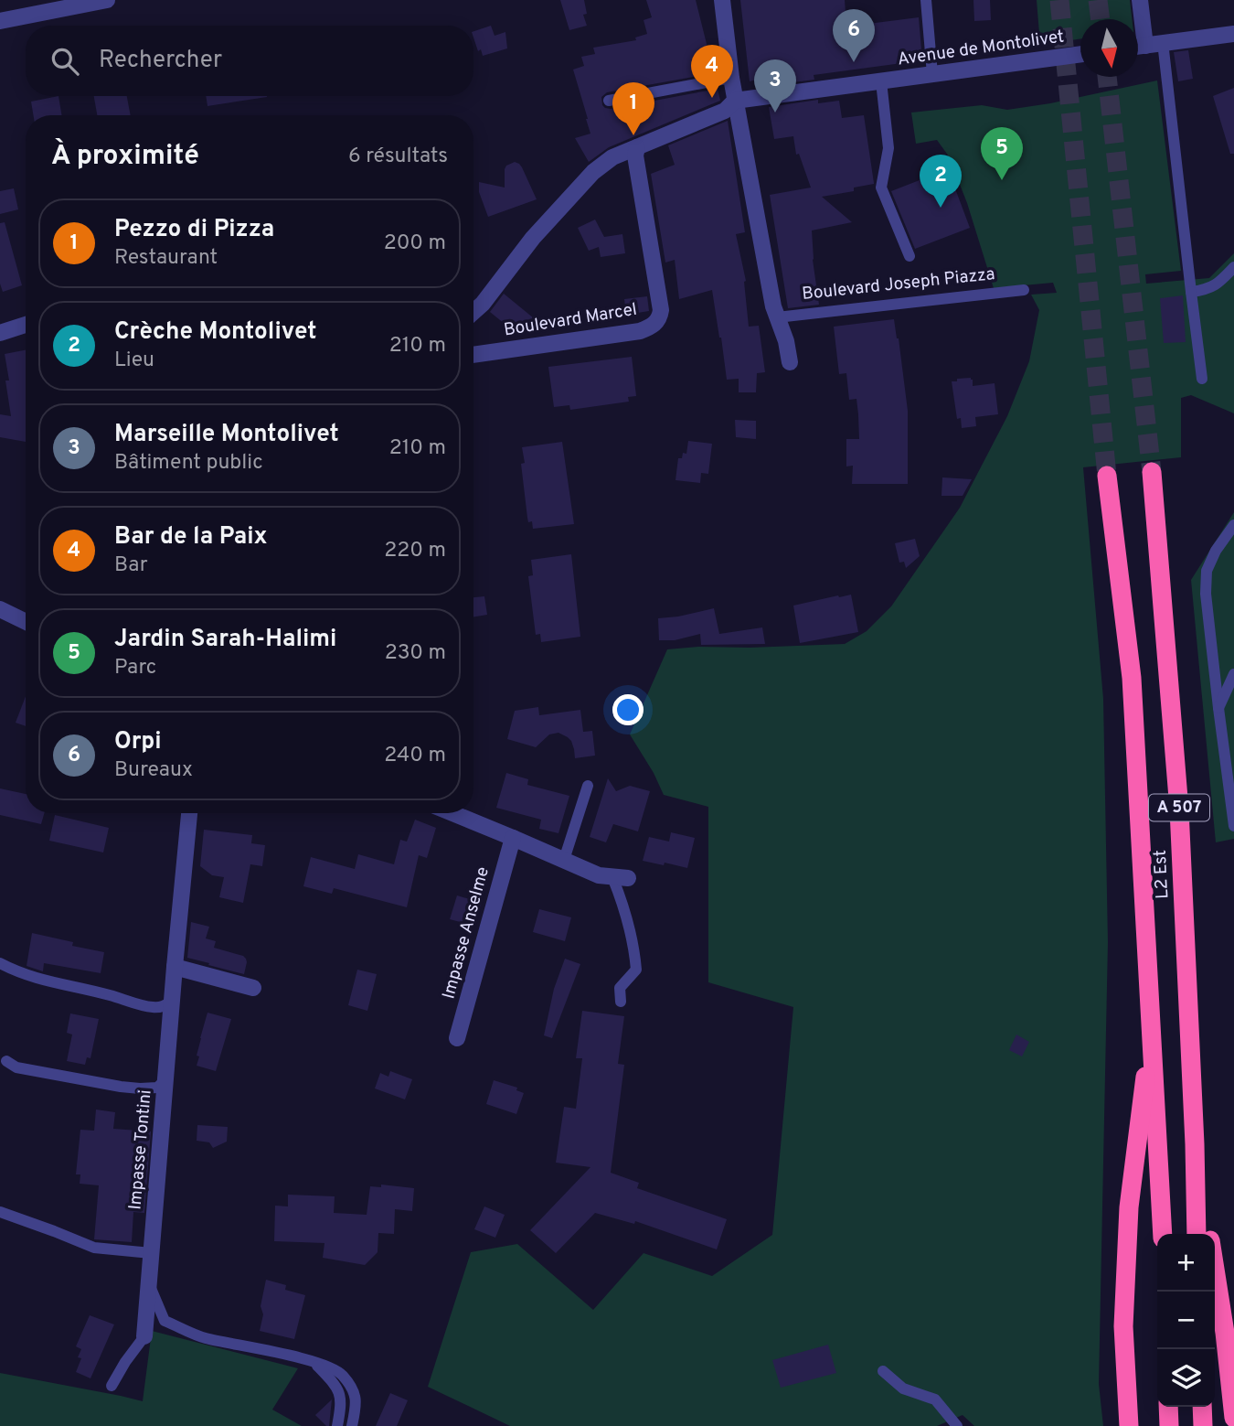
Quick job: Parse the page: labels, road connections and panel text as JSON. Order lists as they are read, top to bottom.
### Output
{
  "streets": {
    "highway": ["A 507", "L2 Est"],
    "street": [
      "Avenue de Montolivet",
      "Boulevard Marcel",
      "Impasse Anselme",
      "Impasse Tontini"
    ],
    "lane": ["Boulevard Joseph Piazza"]
  },
  "crossings": [
    ["Avenue de Montolivet", "Boulevard Marcel"]
  ],
  "north": "bottom",
  "page": {
    "pins": [
      "6",
      "4",
      "3",
      "1",
      "5",
      "2"
    ],
    "search": "Rechercher",
    "heading": ["À proximité", "6 résultats"],
    "list": [
      {
        "mark": "1",
        "name": "Pezzo di Pizza",
        "note": "Restaurant",
        "value": "200 m"
      },
      {
        "mark": "2",
        "name": "Crèche Montolivet",
        "note": "Lieu",
        "value": "210 m"
      },
      {
        "mark": "3",
        "name": "Marseille Montolivet",
        "note": "Bâtiment public",
        "value": "210 m"
      },
      {
        "mark": "4",
        "name": "Bar de la Paix",
        "note": "Bar",
        "value": "220 m"
      },
      {
        "mark": "5",
        "name": "Jardin Sarah-Halimi",
        "note": "Parc",
        "value": "230 m"
      },
      {
        "mark": "6",
        "name": "Orpi",
        "note": "Bureaux",
        "value": "240 m"
      }
    ],
    "map_buttons": ["+", "−"]
  }
}
